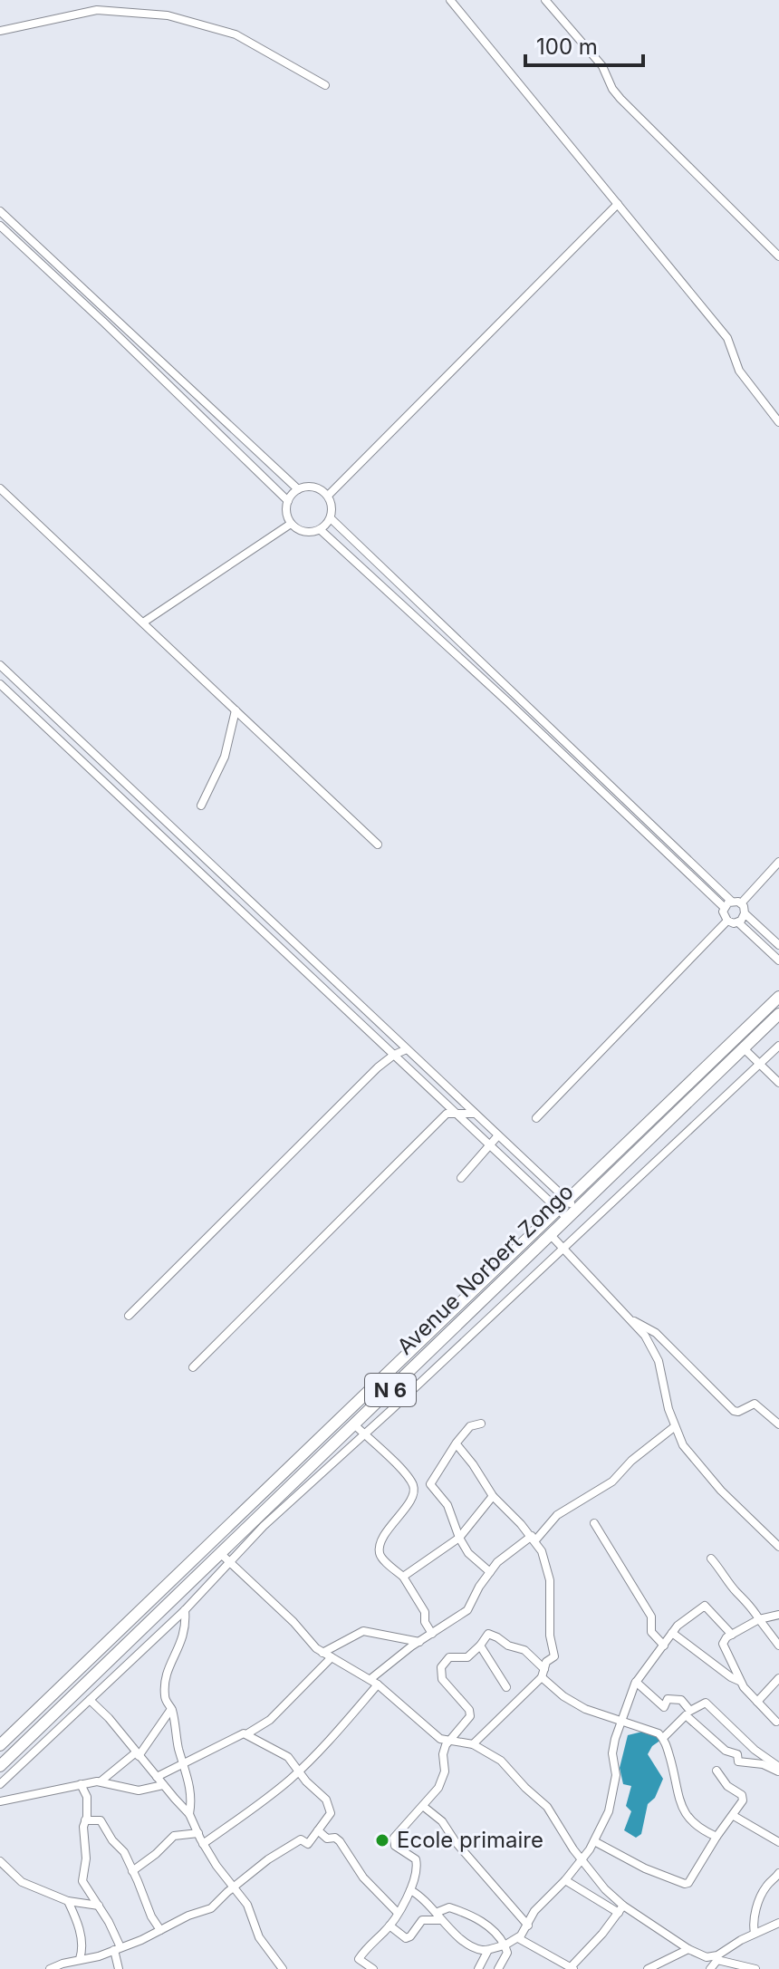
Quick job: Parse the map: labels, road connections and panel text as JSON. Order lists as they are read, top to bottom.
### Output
{
  "streets": {
    "main road": ["Avenue Norbert Zongo", "N 6"]
  },
  "places": ["Ecole primaire"],
  "scale_bar": "100 m"
}
